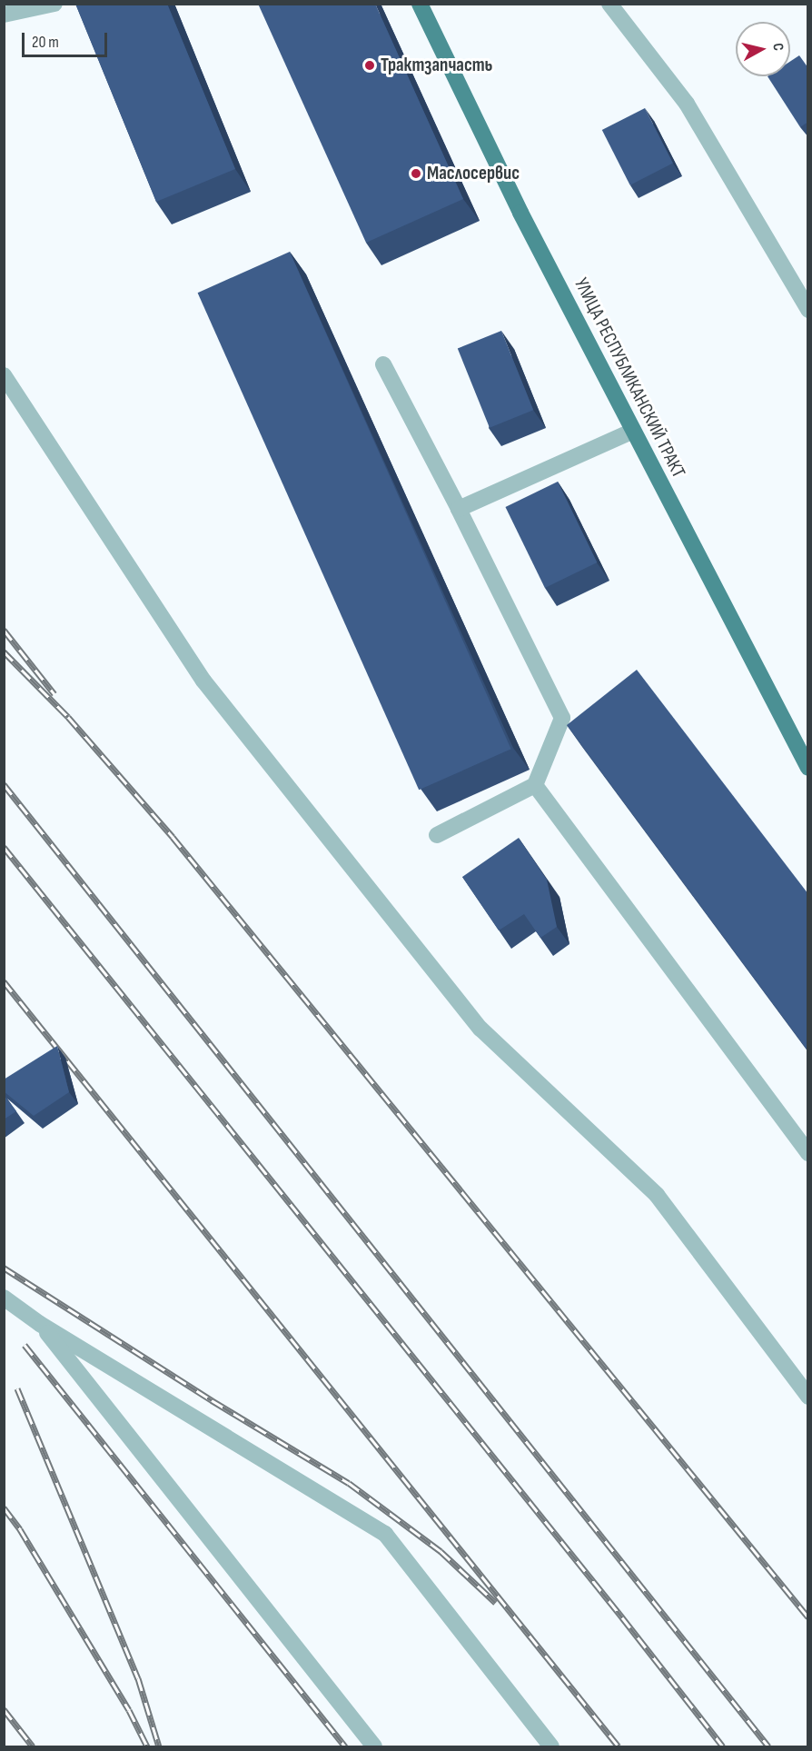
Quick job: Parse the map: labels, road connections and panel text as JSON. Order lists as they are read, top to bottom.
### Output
{
  "streets": {
    "main road": ["УЛИЦА РЕСПУБЛИКАНСКИЙ ТРАКТ"]
  },
  "places": ["Трактзапчасть", "Маслосервис"],
  "scale_bar": "20 m",
  "north": "right"
}
